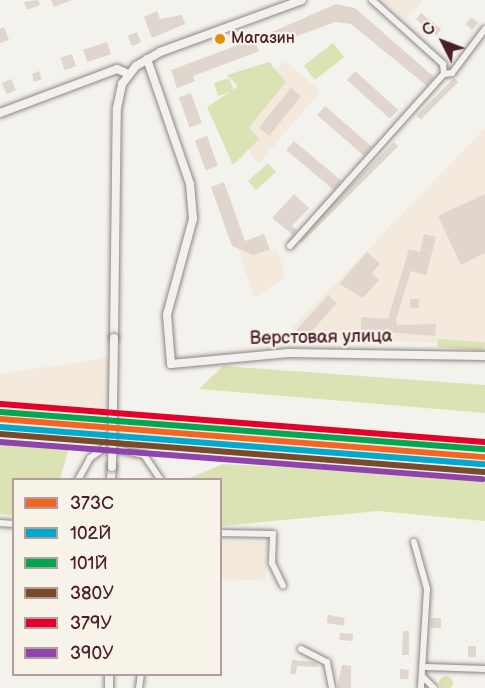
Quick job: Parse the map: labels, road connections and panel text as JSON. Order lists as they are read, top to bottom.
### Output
{
  "streets": {
    "street": ["Верстовая улица"]
  },
  "places": ["Магазин"],
  "lines": [
    "transit line 379У",
    "transit line 101Й",
    "transit line 373C",
    "transit line 102Й",
    "transit line 380У",
    "transit line 390У"
  ],
  "legend": [
    "373C",
    "102Й",
    "101Й",
    "380У",
    "379У",
    "390У"
  ],
  "north": "top left"
}
